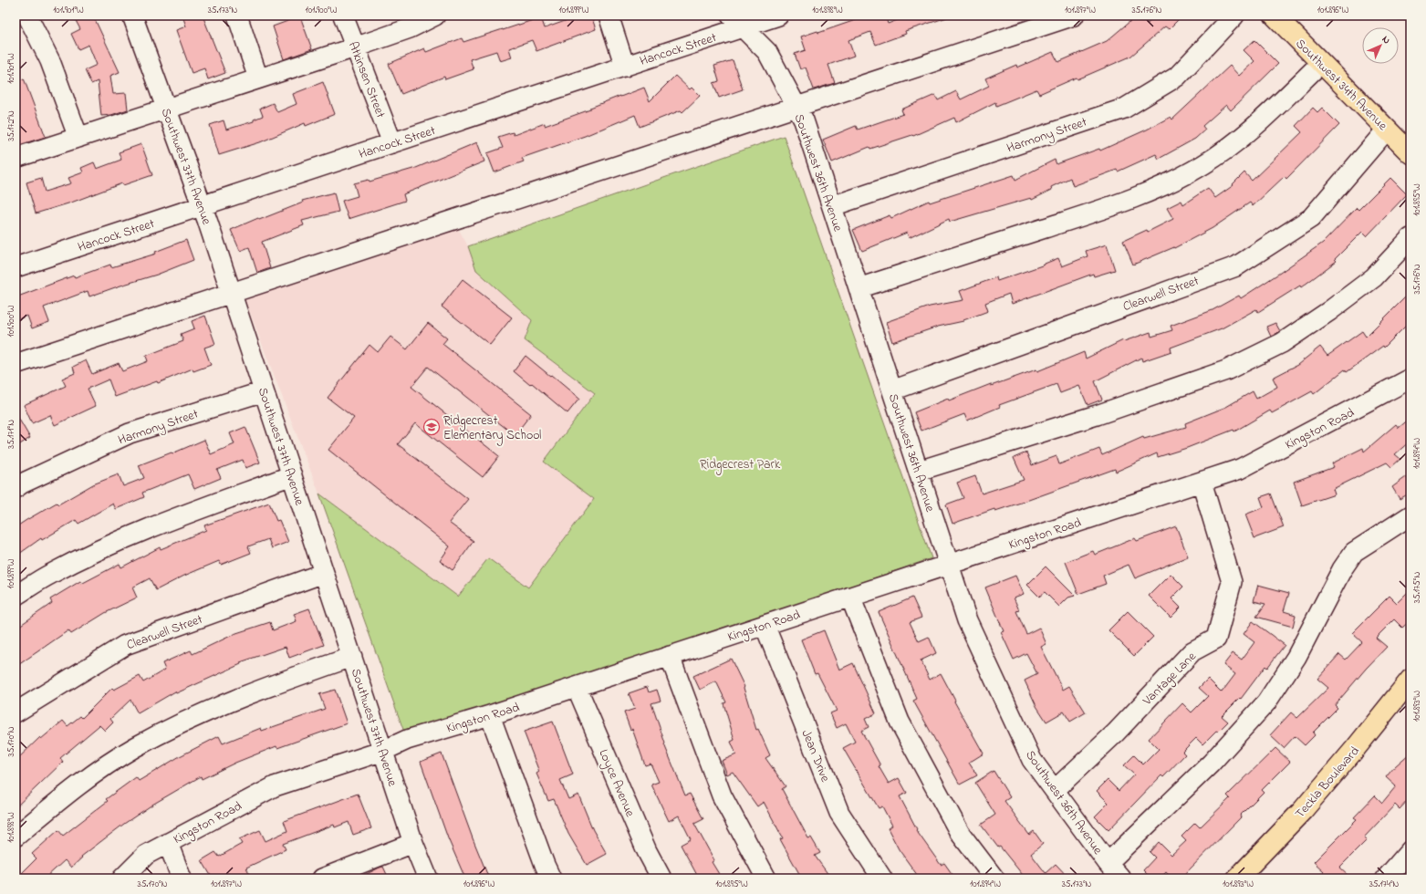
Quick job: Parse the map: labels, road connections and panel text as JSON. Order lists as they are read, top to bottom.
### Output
{
  "streets": {
    "main road": ["Southwest 34th Avenue", "Teckla Boulevard"],
    "street": [
      "Hancock Street",
      "Atkinsen Street",
      "Harmony Street",
      "Southwest 37th Avenue",
      "Southwest 36th Avenue",
      "Clearwell Street",
      "Kingston Road",
      "Vantage Lane",
      "Jean Drive",
      "Loyce Avenue"
    ]
  },
  "crossings": [
    ["Hancock Street", "Atkinsen Street"],
    ["Hancock Street", "Southwest 37th Avenue"],
    ["Hancock Street", "Southwest 36th Avenue"],
    ["Southwest 34th Avenue", "Clearwell Street"],
    ["Harmony Street", "Southwest 37th Avenue"],
    ["Harmony Street", "Southwest 36th Avenue"],
    ["Southwest 37th Avenue", "Clearwell Street"],
    ["Southwest 37th Avenue", "Kingston Road"],
    ["Southwest 36th Avenue", "Clearwell Street"],
    ["Southwest 36th Avenue", "Kingston Road"],
    ["Southwest 36th Avenue", "Vantage Lane"],
    ["Kingston Road", "Vantage Lane"],
    ["Kingston Road", "Jean Drive"],
    ["Kingston Road", "Loyce Avenue"]
  ],
  "parks": ["Ridgecrest Park"],
  "places": {
    "school or university": ["Ridgecrest Elementary School"]
  },
  "north": "top right",
  "coordinates": [
    "101.901°W",
    "35.173°N",
    "101.900°W",
    "101.899°W",
    "101.898°W",
    "101.897°W",
    "35.176°N",
    "101.896°W",
    "35.172°N",
    "101.895°W",
    "35.171°N",
    "101.894°W",
    "35.175°N",
    "101.893°W",
    "35.170°N",
    "35.174°N"
  ]
}
